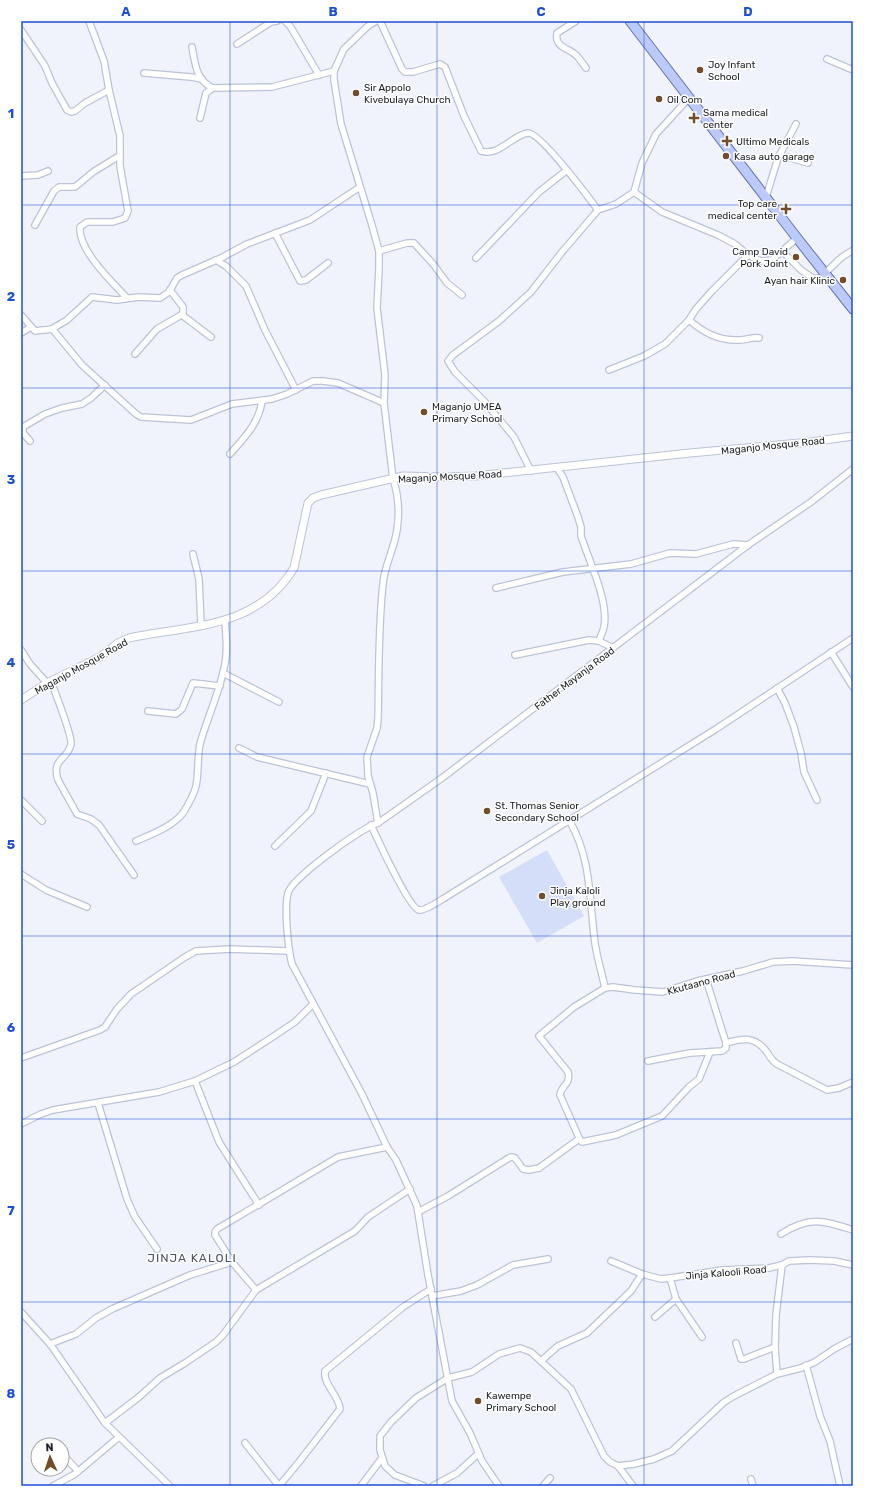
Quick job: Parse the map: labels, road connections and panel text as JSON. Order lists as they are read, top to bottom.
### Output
{
  "streets": {
    "street": [
      "Maganjo Mosque Road",
      "Father Mayanja Road",
      "Kkutaano Road",
      "Jinja Kalooli Road"
    ]
  },
  "districts": ["JINJA KALOLI"],
  "places": {
    "other": [
      "Joy Infant School",
      "Sir Appolo Kivebulaya Church",
      "Oil Com",
      "Kasa auto garage",
      "Camp David Pork Joint",
      "Ayan hair Klinic",
      "Maganjo UMEA Primary School",
      "St. Thomas Senior Secondary School",
      "Jinja Kaloli Play ground",
      "Kawempe Primary School"
    ],
    "health": ["Sama medical center", "Ultimo Medicals", "Top care medical center"]
  },
  "north": "top",
  "grid": {
    "columns": [
      "A",
      "B",
      "C",
      "D"
    ],
    "rows": [
      "1",
      "2",
      "3",
      "4",
      "5",
      "6",
      "7",
      "8"
    ]
  }
}
